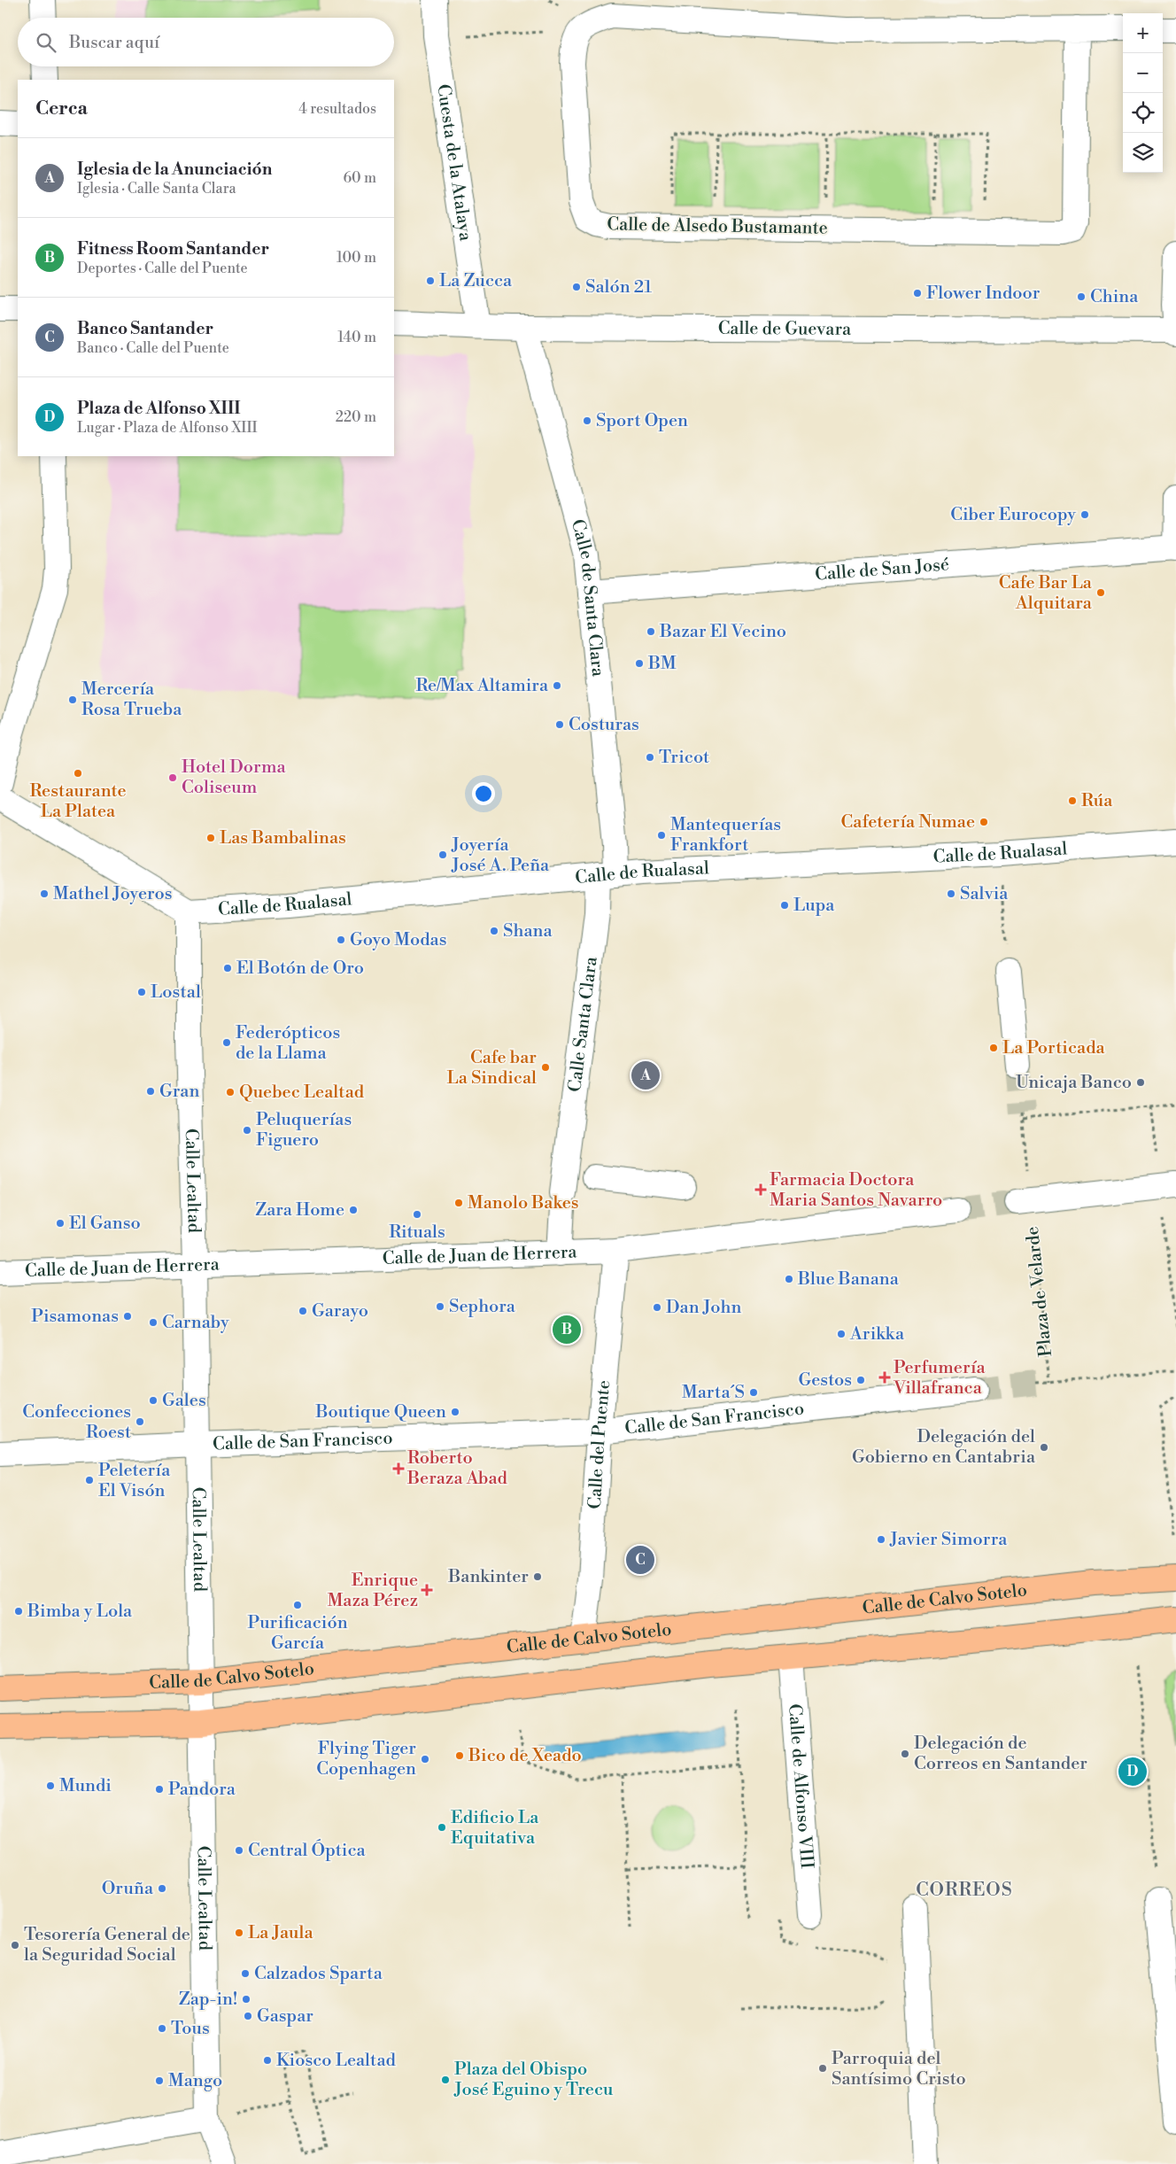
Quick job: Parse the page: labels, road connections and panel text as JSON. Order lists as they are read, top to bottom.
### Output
{
  "streets": {
    "main road": ["Calle de Calvo Sotelo"],
    "street": [
      "Cuesta de la Atalaya",
      "Calle de Alsedo Bustamante",
      "Calle de Guevara",
      "Calle de San José",
      "Calle de Santa Clara",
      "Calle de Rualasal",
      "Calle Santa Clara",
      "Calle Lealtad",
      "Calle de Juan de Herrera",
      "Plaza de Velarde",
      "Calle de San Francisco",
      "Calle del Puente",
      "Calle de Alfonso VIII"
    ]
  },
  "crossings": [
    ["Cuesta de la Atalaya", "Calle de Guevara"],
    ["Calle de Guevara", "Calle de Santa Clara"],
    ["Calle de San José", "Calle de Santa Clara"],
    ["Calle de Santa Clara", "Calle de Rualasal"],
    ["Calle de Santa Clara", "Calle Santa Clara"],
    ["Calle de Rualasal", "Calle Santa Clara"],
    ["Calle de Rualasal", "Calle Lealtad"],
    ["Calle Santa Clara", "Calle de Juan de Herrera"],
    ["Calle Lealtad", "Calle de Juan de Herrera"],
    ["Calle Lealtad", "Calle de San Francisco"],
    ["Calle Lealtad", "Calle de Calvo Sotelo"],
    ["Calle de Juan de Herrera", "Calle del Puente"],
    ["Calle de San Francisco", "Calle del Puente"],
    ["Calle del Puente", "Calle de Calvo Sotelo"]
  ],
  "districts": ["CORREOS"],
  "places": {
    "other": [
      "La Zucca",
      "Salón 21",
      "Flower Indoor",
      "China",
      "Sport Open",
      "Ciber Eurocopy",
      "Cafe Bar La Alquitara",
      "Bazar El Vecino",
      "BM",
      "Re/Max Altamira",
      "Mercería Rosa Trueba",
      "Costuras",
      "Tricot",
      "Restaurante La Platea",
      "Hotel Dorma Coliseum",
      "Rúa",
      "Cafetería Numae",
      "Mantequerías Frankfort",
      "Las Bambalinas",
      "Joyería José A. Peña",
      "Mathel Joyeros",
      "Salvia",
      "Lupa",
      "Shana",
      "Goyo Modas",
      "El Botón de Oro",
      "Lostal",
      "Federópticos de la Llama",
      "La Porticada",
      "Cafe bar La Sindical",
      "Unicaja Banco",
      "Gran",
      "Quebec Lealtad",
      "Peluquerías Figuero",
      "Manolo Bakes",
      "Zara Home",
      "Rituals",
      "El Ganso",
      "Blue Banana",
      "Sephora",
      "Dan John",
      "Garayo",
      "Pisamonas",
      "Carnaby",
      "Arikka",
      "Gestos",
      "Marta´S",
      "Gales",
      "Boutique Queen",
      "Confecciones Roest",
      "Delegación del Gobierno en Cantabria",
      "Peletería El Visón",
      "Javier Simorra",
      "Bankinter",
      "Purificación García",
      "Bimba y Lola",
      "Delegación de Correos en Santander",
      "Bico de Xeado",
      "Flying Tiger Copenhagen",
      "Mundi",
      "Pandora",
      "Edificio La Equitativa",
      "Central Óptica",
      "Oruña",
      "La Jaula",
      "Tesorería General de la Seguridad Social",
      "Calzados Sparta",
      "Zap-in!",
      "Gaspar",
      "Tous",
      "Kiosco Lealtad",
      "Parroquia del Santísimo Cristo",
      "Plaza del Obispo José Eguino y Trecu",
      "Mango"
    ],
    "health": [
      "Farmacia Doctora Maria Santos Navarro",
      "Perfumería Villafranca",
      "Roberto Beraza Abad",
      "Enrique Maza Pérez"
    ]
  },
  "page": {
    "map_buttons": ["+", "−"],
    "search": "Buscar aquí",
    "heading": ["Cerca", "4 resultados"],
    "list": [
      {
        "mark": "A",
        "name": "Iglesia de la Anunciación",
        "note": "Iglesia · Calle Santa Clara",
        "value": "60 m"
      },
      {
        "mark": "B",
        "name": "Fitness Room Santander",
        "note": "Deportes · Calle del Puente",
        "value": "100 m"
      },
      {
        "mark": "C",
        "name": "Banco Santander",
        "note": "Banco · Calle del Puente",
        "value": "140 m"
      },
      {
        "mark": "D",
        "name": "Plaza de Alfonso XIII",
        "note": "Lugar · Plaza de Alfonso XIII",
        "value": "220 m"
      }
    ],
    "pins": [
      "A",
      "B",
      "C",
      "D"
    ]
  }
}
